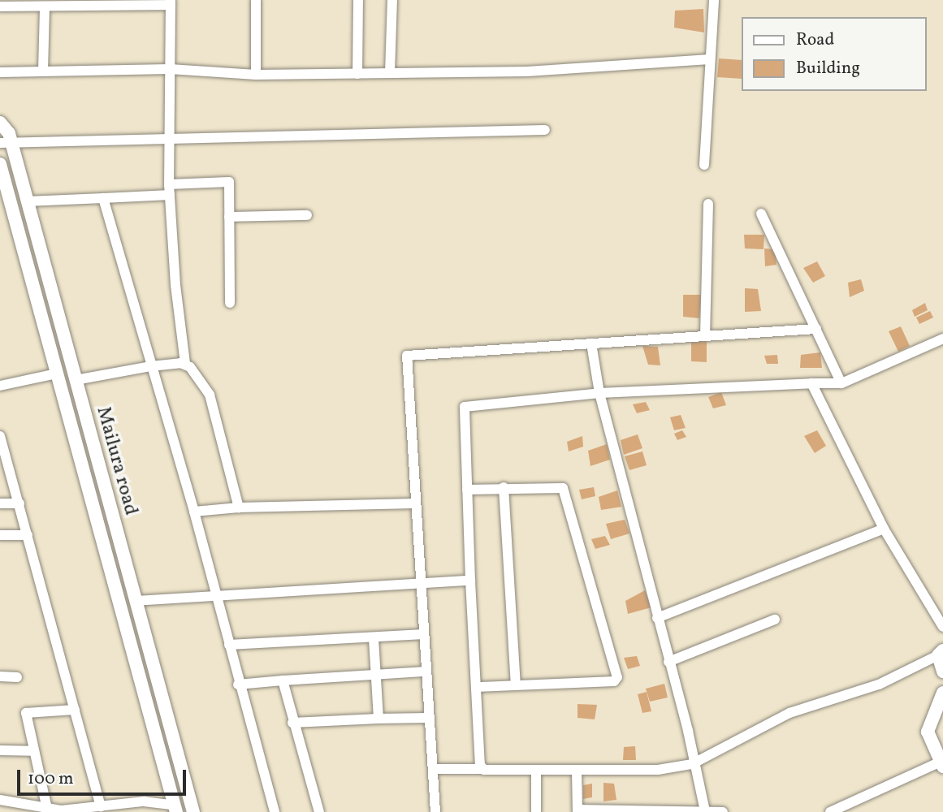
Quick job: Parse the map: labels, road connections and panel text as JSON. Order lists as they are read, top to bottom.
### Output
{
  "streets": {
    "street": ["Mailura road"]
  },
  "legend": ["Road", "Building"],
  "scale_bar": "100 m"
}
